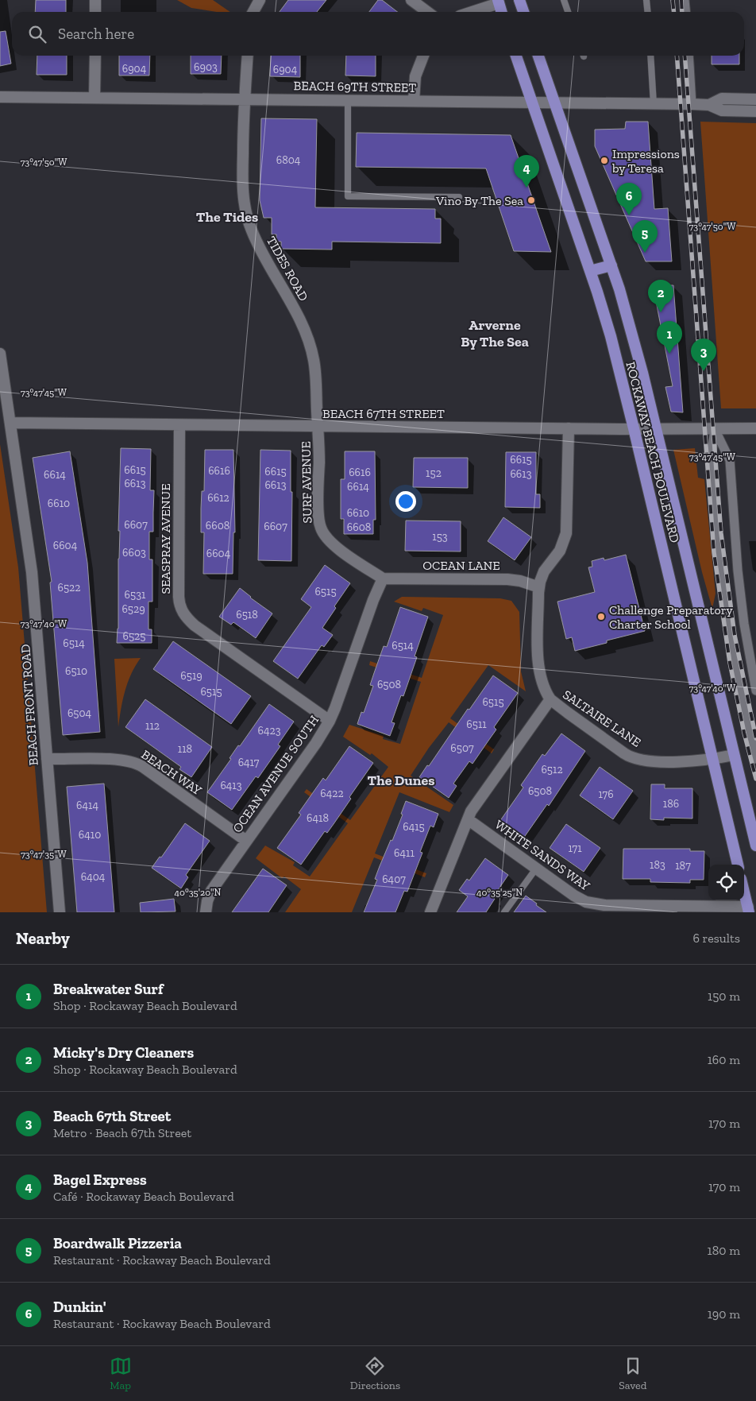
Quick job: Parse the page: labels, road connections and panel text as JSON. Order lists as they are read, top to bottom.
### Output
{
  "streets": {
    "main road": ["ROCKAWAY BEACH BOULEVARD"],
    "street": [
      "BEACH 69TH STREET",
      "TIDES ROAD",
      "BEACH 67TH STREET",
      "SURF AVENUE",
      "SEASPRAY AVENUE",
      "OCEAN LANE",
      "BEACH FRONT ROAD",
      "SALTAIRE LANE",
      "BEACH WAY",
      "OCEAN AVENUE SOUTH",
      "WHITE SANDS WAY"
    ]
  },
  "crossings": [
    ["BEACH 69TH STREET", "TIDES ROAD"],
    ["BEACH 69TH STREET", "ROCKAWAY BEACH BOULEVARD"],
    ["TIDES ROAD", "BEACH 67TH STREET"],
    ["TIDES ROAD", "SURF AVENUE"],
    ["BEACH 67TH STREET", "ROCKAWAY BEACH BOULEVARD"],
    ["BEACH 67TH STREET", "SURF AVENUE"],
    ["BEACH 67TH STREET", "SEASPRAY AVENUE"],
    ["BEACH 67TH STREET", "BEACH FRONT ROAD"],
    ["ROCKAWAY BEACH BOULEVARD", "SALTAIRE LANE"],
    ["SURF AVENUE", "OCEAN LANE"],
    ["SURF AVENUE", "OCEAN AVENUE SOUTH"],
    ["SEASPRAY AVENUE", "OCEAN AVENUE SOUTH"],
    ["OCEAN LANE", "OCEAN AVENUE SOUTH"],
    ["BEACH FRONT ROAD", "BEACH WAY"],
    ["BEACH WAY", "OCEAN AVENUE SOUTH"]
  ],
  "districts": ["The Tides", "Arverne By The Sea", "The Dunes"],
  "places": ["Impressions by Teresa", "Vino By The Sea", "Challenge Preparatory Charter School"],
  "house_numbers": [
    "6903",
    "6904",
    "6904",
    "6804",
    "6615",
    "6615",
    "6616",
    "6615",
    "6616",
    "152",
    "6613",
    "6614",
    "6613",
    "6613",
    "6614",
    "6612",
    "6610",
    "6610",
    "6607",
    "6608",
    "6607",
    "6608",
    "153",
    "6604",
    "6603",
    "6604",
    "6522",
    "6515",
    "6531",
    "6529",
    "6518",
    "6525",
    "6514",
    "6514",
    "6510",
    "6519",
    "6508",
    "6515",
    "6515",
    "6504",
    "6511",
    "112",
    "6423",
    "6507",
    "118",
    "6417",
    "6512",
    "6413",
    "6508",
    "6422",
    "176",
    "186",
    "6414",
    "6418",
    "6415",
    "6410",
    "171",
    "6411",
    "183",
    "187",
    "6404",
    "6407"
  ],
  "page": {
    "search": "Search here",
    "pins": [
      "4",
      "6",
      "5",
      "2",
      "1",
      "3"
    ],
    "heading": ["Nearby", "6 results"],
    "list": [
      {
        "mark": "1",
        "name": "Breakwater Surf",
        "note": "Shop · Rockaway Beach Boulevard",
        "value": "150 m"
      },
      {
        "mark": "2",
        "name": "Micky's Dry Cleaners",
        "note": "Shop · Rockaway Beach Boulevard",
        "value": "160 m"
      },
      {
        "mark": "3",
        "name": "Beach 67th Street",
        "note": "Metro · Beach 67th Street",
        "value": "170 m"
      },
      {
        "mark": "4",
        "name": "Bagel Express",
        "note": "Café · Rockaway Beach Boulevard",
        "value": "170 m"
      },
      {
        "mark": "5",
        "name": "Boardwalk Pizzeria",
        "note": "Restaurant · Rockaway Beach Boulevard",
        "value": "180 m"
      },
      {
        "mark": "6",
        "name": "Dunkin'",
        "note": "Restaurant · Rockaway Beach Boulevard",
        "value": "190 m"
      }
    ],
    "nav": ["Map", "Directions", "Saved"]
  },
  "coordinates": [
    "73°47'50\"W",
    "73°47'45\"W",
    "73°47'40\"W",
    "73°47'35\"W",
    "40°35'20\"N",
    "40°35'25\"N"
  ]
}
